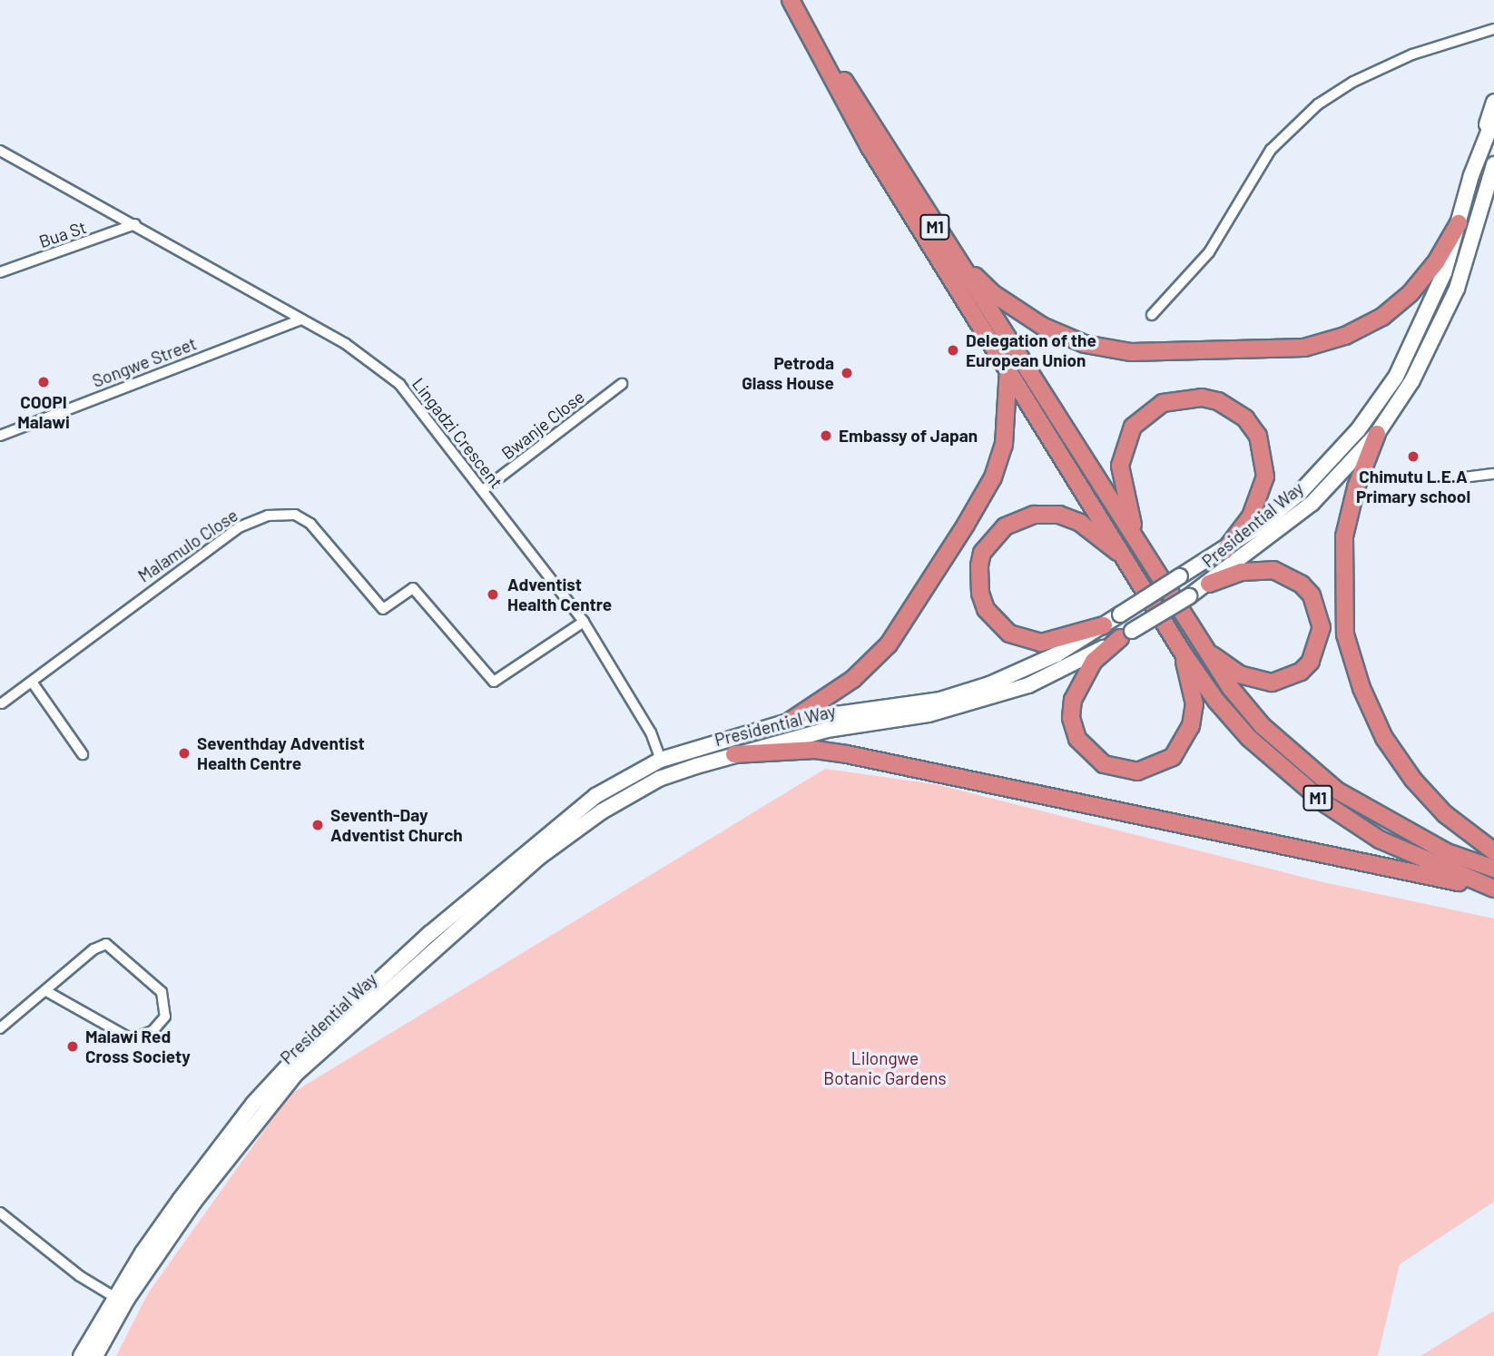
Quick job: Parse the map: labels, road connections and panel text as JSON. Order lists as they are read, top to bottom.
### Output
{
  "streets": {
    "highway": ["M1"],
    "main road": ["Presidential Way"],
    "street": [
      "Bua St",
      "Songwe Street",
      "Bwanje Close",
      "Lingadzi Crescent",
      "Malamulo Close"
    ]
  },
  "crossings": [
    ["Bua St", "Lingadzi Crescent"],
    ["Songwe Street", "Lingadzi Crescent"],
    ["Bwanje Close", "Lingadzi Crescent"],
    ["Lingadzi Crescent", "Presidential Way"],
    ["Lingadzi Crescent", "Malamulo Close"]
  ],
  "parks": ["Lilongwe Botanic Gardens"],
  "places": [
    "Delegation of the European Union",
    "Petroda Glass House",
    "COOPI Malawi",
    "Embassy of Japan",
    "Chimutu L.E.A Primary school",
    "Adventist Health Centre",
    "Seventhday Adventist Health Centre",
    "Seventh-Day Adventist Church",
    "Malawi Red Cross Society"
  ]
}
